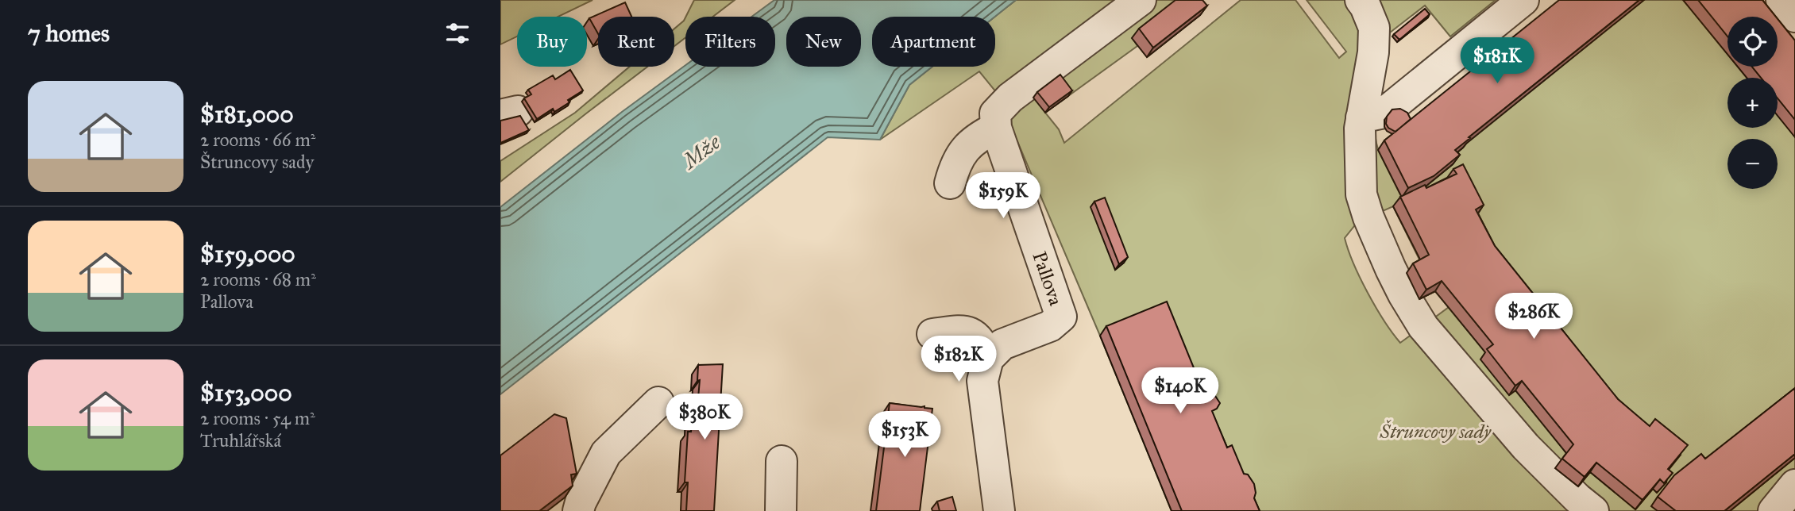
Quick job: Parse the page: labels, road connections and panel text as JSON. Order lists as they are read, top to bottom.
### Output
{
  "streets": {
    "street": ["Pallova"]
  },
  "water": ["Mže"],
  "parks": ["Štruncovy sady"],
  "page": {
    "heading": "7 homes",
    "map_buttons": ["+", "−"],
    "chip": [
      "Buy",
      "Rent",
      "Filters",
      "New",
      "Apartment"
    ],
    "price": [
      "$181K",
      "$159K",
      "$286K",
      "$182K",
      "$140K",
      "$380K",
      "$153K"
    ],
    "list": [
      {
        "name": "$181,000",
        "note": "2 rooms · 66 m² · Štruncovy sady"
      },
      {
        "name": "$159,000",
        "note": "2 rooms · 68 m² · Pallova"
      },
      {
        "name": "$153,000",
        "note": "2 rooms · 54 m² · Truhlářská"
      }
    ]
  }
}
